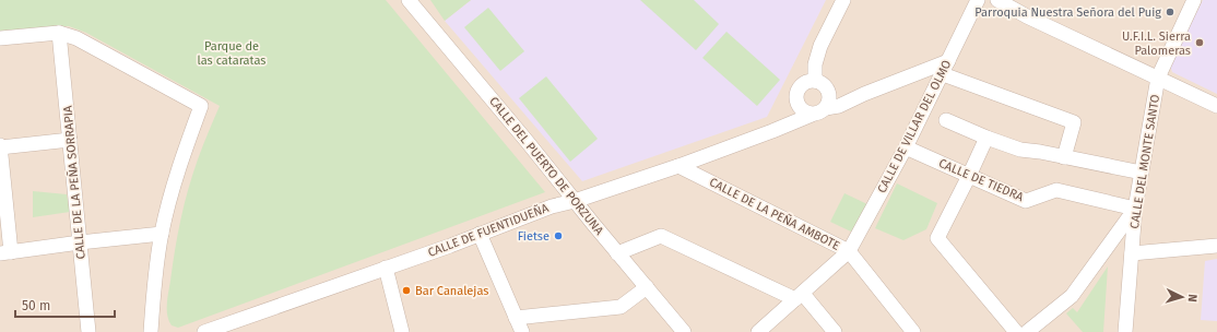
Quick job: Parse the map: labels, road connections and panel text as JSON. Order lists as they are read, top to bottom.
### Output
{
  "streets": {
    "street": [
      "CALLE DE VILLAR DEL OLMO",
      "CALLE DEL MONTE SANTO",
      "CALLE DEL PUERTO DE PORZUNA",
      "CALLE DE TIEDRA",
      "CALLE DE LA PEÑA SORRAPIA",
      "CALLE DE LA PEÑA AMBOTE",
      "CALLE DE FUENTIDUEÑA"
    ]
  },
  "crossings": [
    ["CALLE DE VILLAR DEL OLMO", "CALLE DE TIEDRA"],
    ["CALLE DE VILLAR DEL OLMO", "CALLE DE LA PEÑA AMBOTE"],
    ["CALLE DEL MONTE SANTO", "CALLE DE TIEDRA"],
    ["CALLE DEL PUERTO DE PORZUNA", "CALLE DE FUENTIDUEÑA"],
    ["CALLE DE LA PEÑA AMBOTE", "CALLE DE FUENTIDUEÑA"]
  ],
  "parks": ["Parque de las cataratas"],
  "places": [
    "Parroquia Nuestra Señora del Puig",
    "U.F.I.L. Sierra Palomeras",
    "Fietse",
    "Bar Canalejas"
  ],
  "scale_bar": "50 m",
  "north": "right"
}
